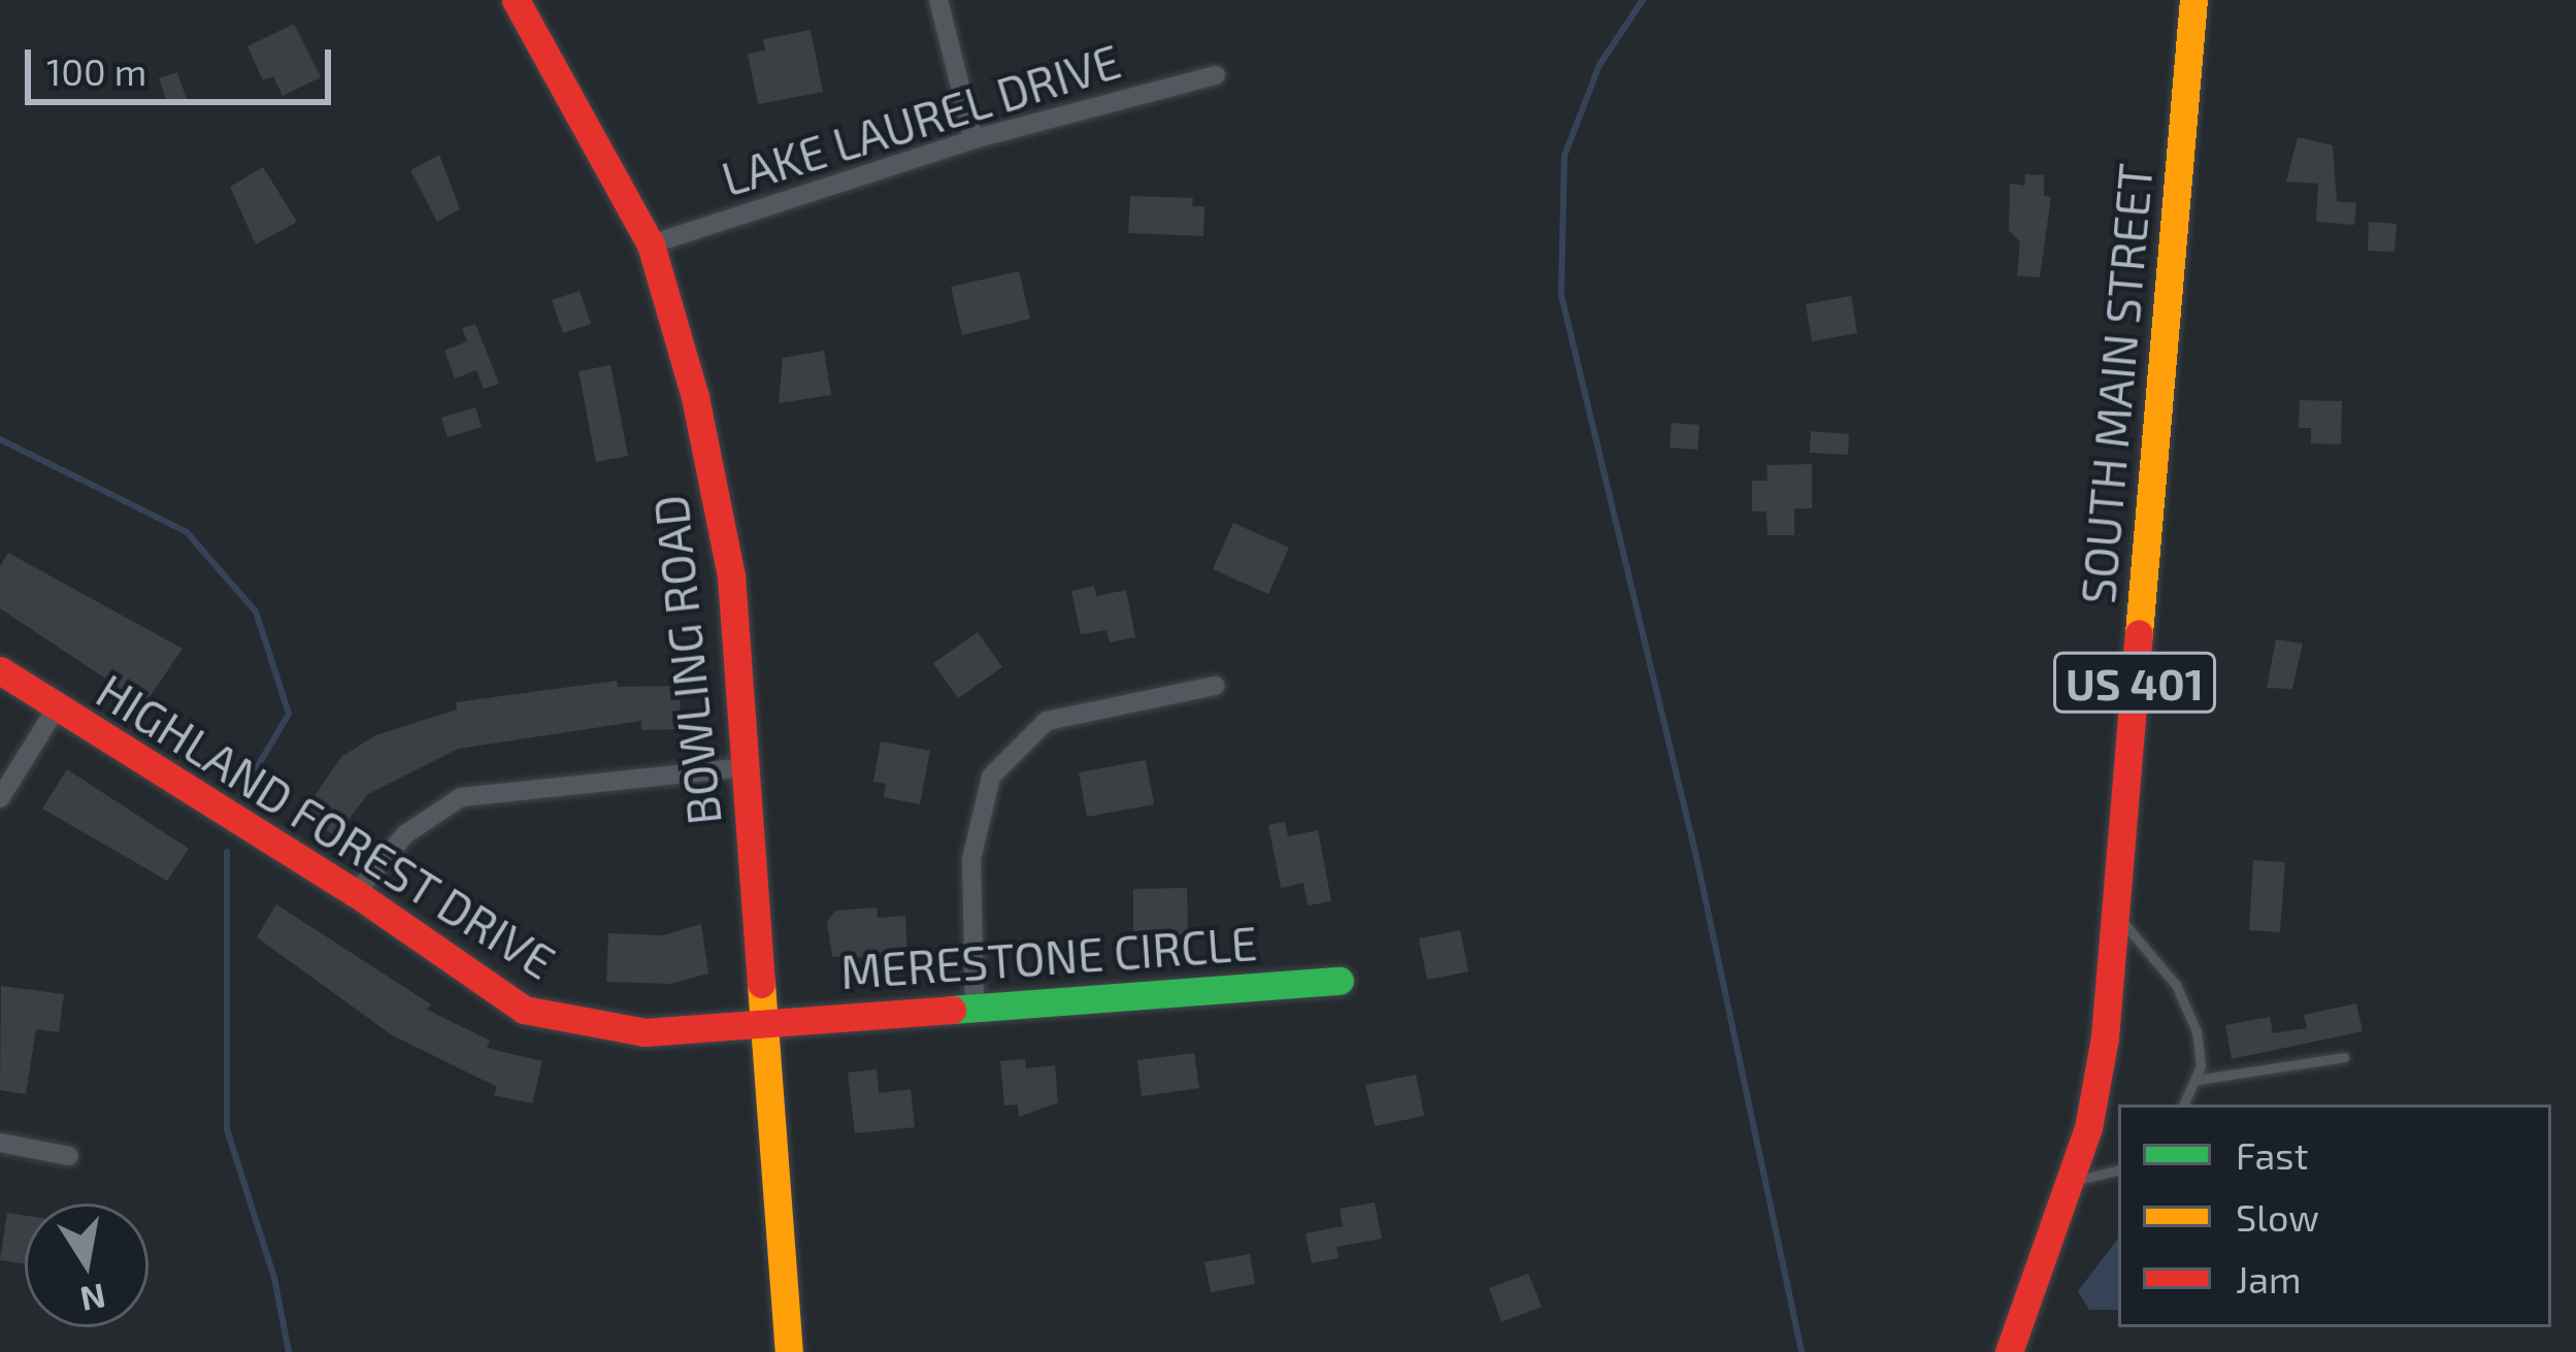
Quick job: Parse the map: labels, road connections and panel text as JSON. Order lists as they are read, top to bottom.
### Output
{
  "streets": {
    "main road": [
      "SOUTH MAIN STREET",
      "BOWLING ROAD",
      "US 401",
      "HIGHLAND FOREST DRIVE",
      "MERESTONE CIRCLE"
    ],
    "street": ["LAKE LAUREL DRIVE"]
  },
  "crossings": [
    ["LAKE LAUREL DRIVE", "BOWLING ROAD"],
    ["BOWLING ROAD", "HIGHLAND FOREST DRIVE"],
    ["BOWLING ROAD", "MERESTONE CIRCLE"],
    ["HIGHLAND FOREST DRIVE", "MERESTONE CIRCLE"]
  ],
  "legend": ["Fast", "Slow", "Jam"],
  "scale_bar": "100 m",
  "north": "bottom"
}
